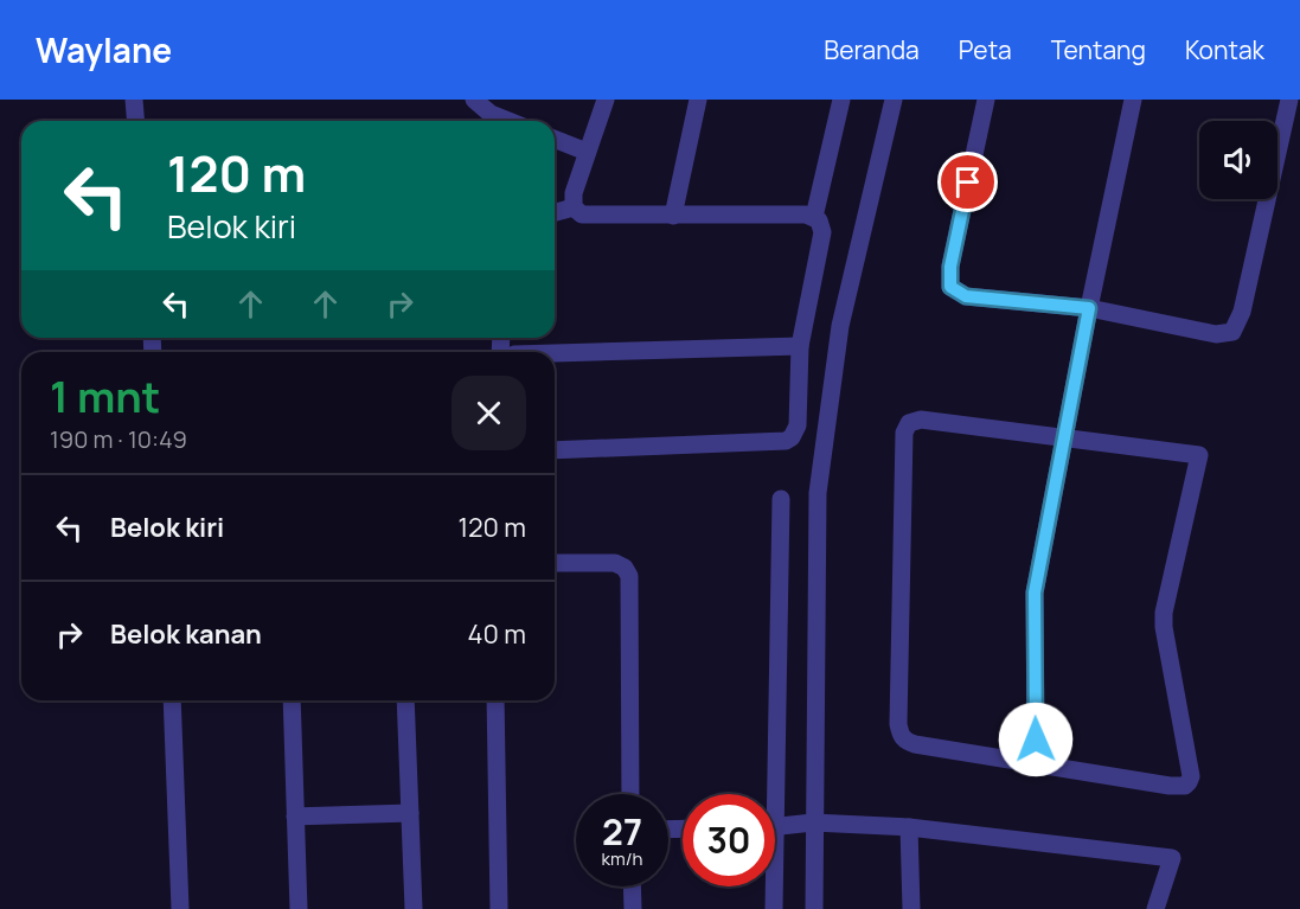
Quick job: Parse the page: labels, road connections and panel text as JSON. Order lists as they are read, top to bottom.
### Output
{
  "page": {
    "header": "Waylane",
    "nav": [
      "Beranda",
      "Peta",
      "Tentang",
      "Kontak"
    ],
    "turn": ["120 m", "Belok kiri"],
    "heading": ["1 mnt", "190 m · 10:49"],
    "list": [
      {
        "name": "Belok kiri",
        "value": "120 m"
      },
      {
        "name": "Belok kanan",
        "value": "40 m"
      }
    ],
    "speed": "27 km/h",
    "limit": "30"
  }
}
